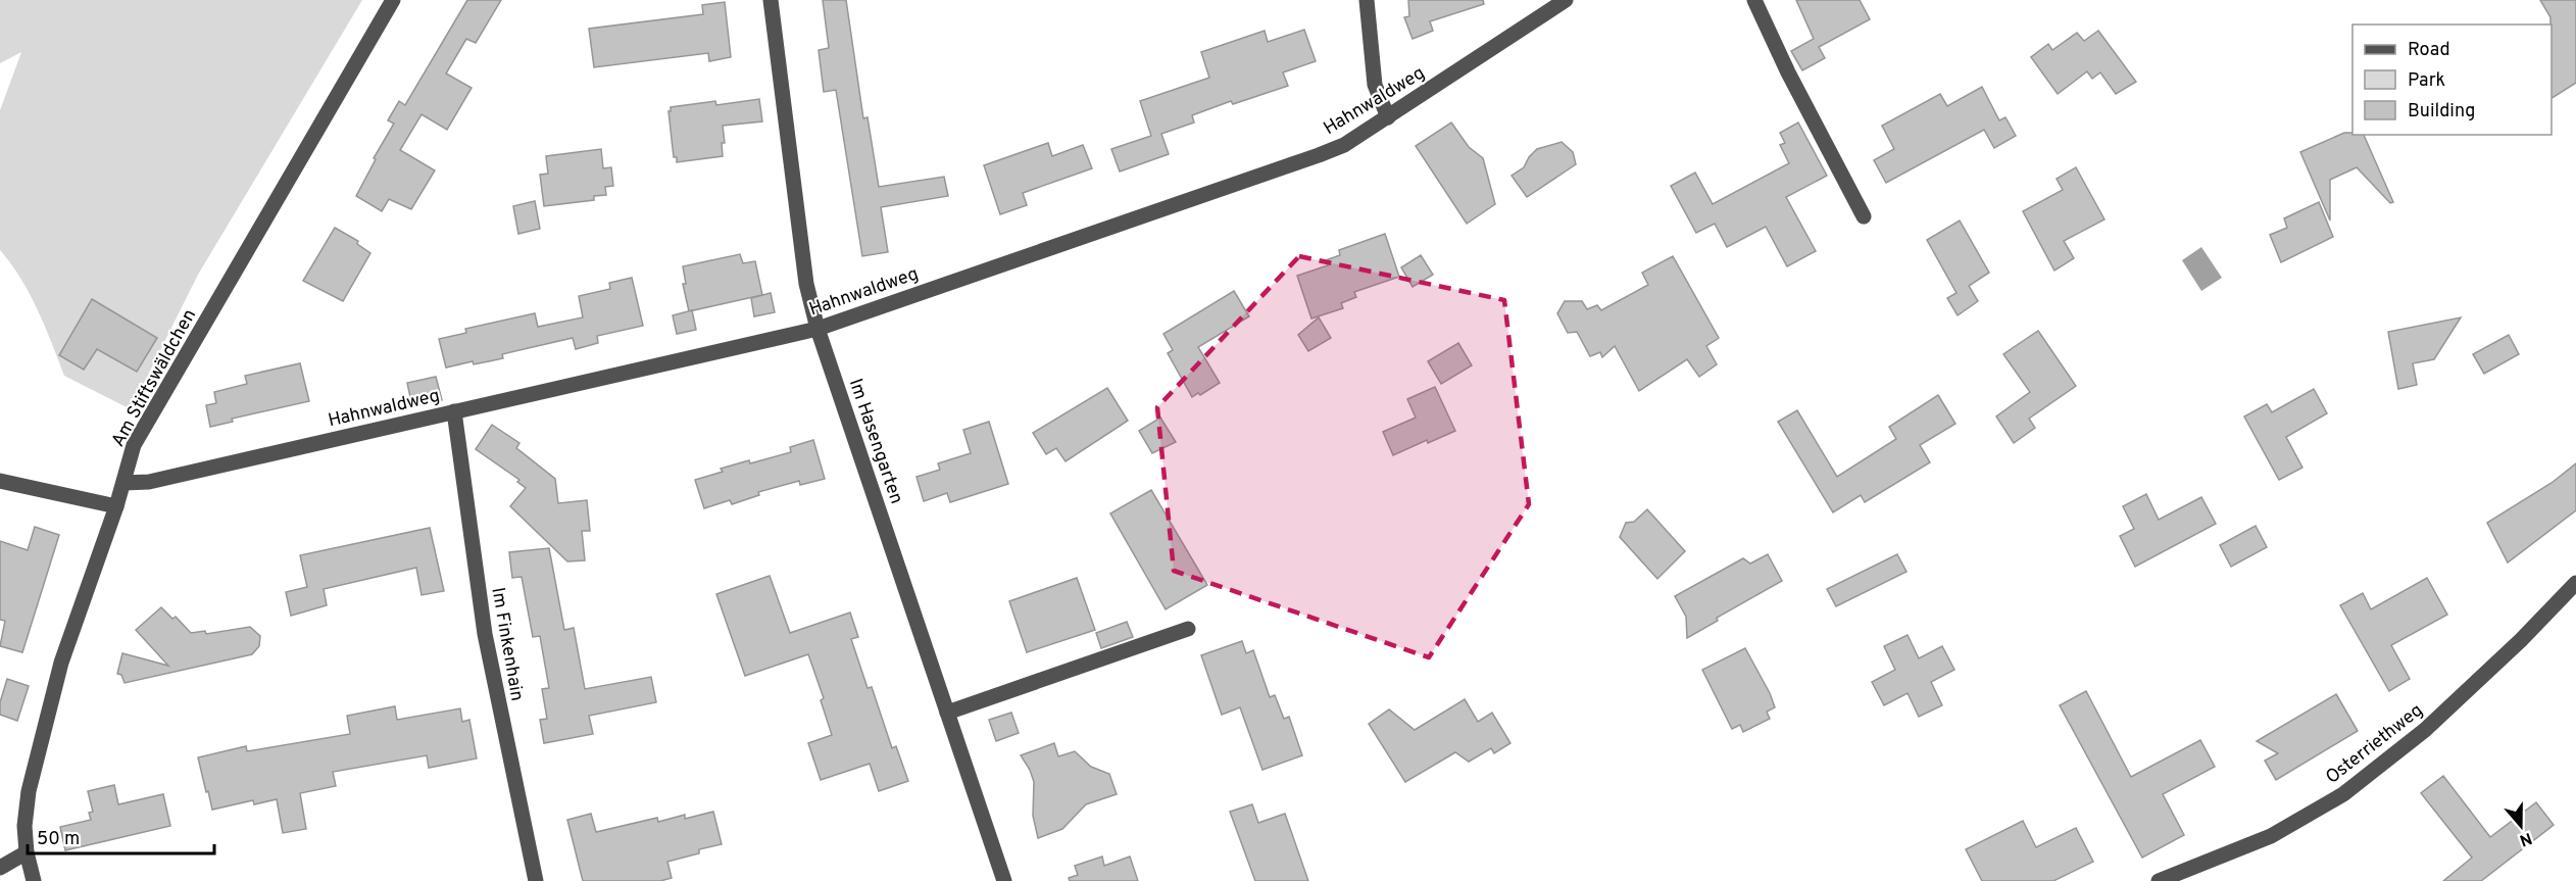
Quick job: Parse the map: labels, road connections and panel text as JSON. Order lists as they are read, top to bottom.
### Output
{
  "streets": {
    "street": [
      "Hahnwaldweg",
      "Am Stiftswäldchen",
      "Im Hasengarten",
      "Im Finkenhain",
      "Osterriethweg"
    ]
  },
  "crossings": [
    ["Hahnwaldweg", "Am Stiftswäldchen"],
    ["Hahnwaldweg", "Im Hasengarten"],
    ["Hahnwaldweg", "Im Finkenhain"]
  ],
  "legend": ["Road", "Park", "Building"],
  "scale_bar": "50 m",
  "north": "bottom"
}
